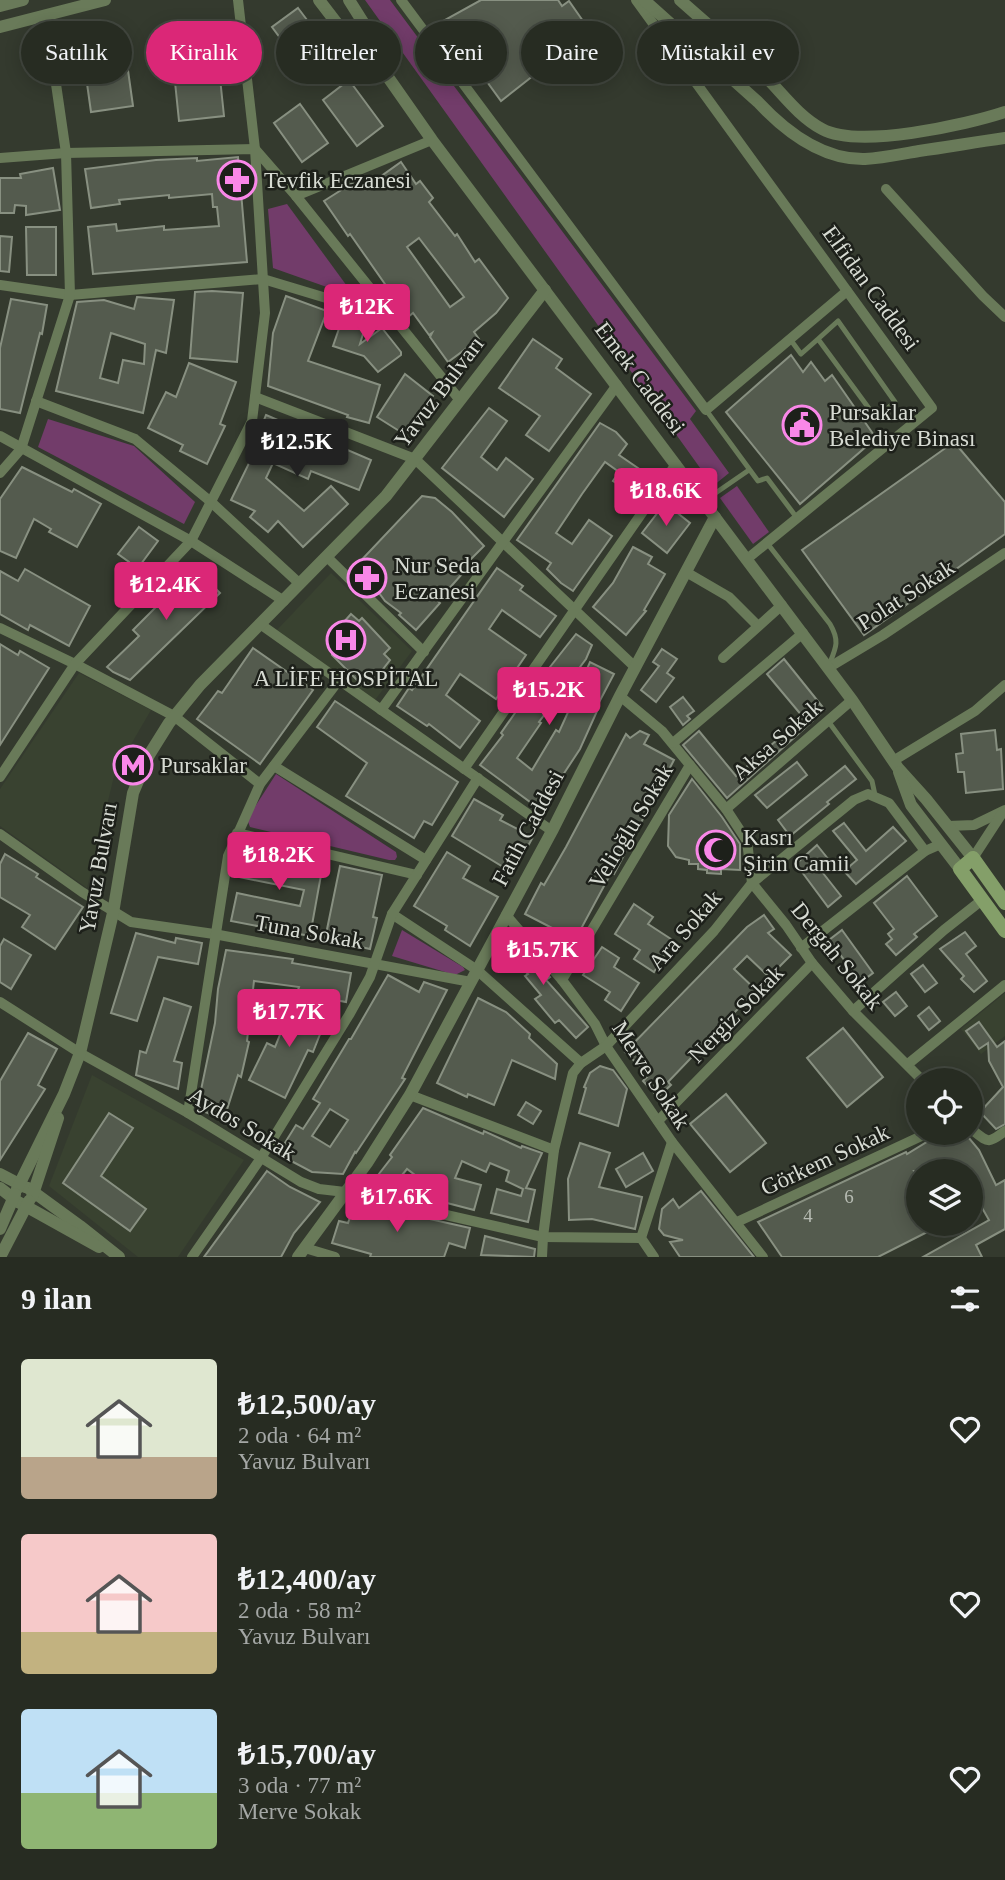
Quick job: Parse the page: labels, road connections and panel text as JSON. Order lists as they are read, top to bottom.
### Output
{
  "streets": {
    "street": [
      "Elfidan Caddesi",
      "Emek Caddesi",
      "Yavuz Bulvarı",
      "Polat Sokak",
      "Aksa Sokak",
      "Velioğlu Sokak",
      "Fatih Caddesi",
      "Ara Sokak",
      "Tuna Sokak",
      "Dergah Sokak",
      "Nergiz Sokak",
      "Merve Sokak",
      "Aydos Sokak",
      "Görkem Sokak"
    ]
  },
  "crossings": [
    ["Elfidan Caddesi", "Emek Caddesi"],
    ["Emek Caddesi", "Yavuz Bulvarı"],
    ["Emek Caddesi", "Polat Sokak"],
    ["Emek Caddesi", "Aksa Sokak"],
    ["Emek Caddesi", "Fatih Caddesi"],
    ["Yavuz Bulvarı", "Tuna Sokak"],
    ["Yavuz Bulvarı", "Aydos Sokak"],
    ["Velioğlu Sokak", "Merve Sokak"],
    ["Fatih Caddesi", "Tuna Sokak"],
    ["Fatih Caddesi", "Merve Sokak"],
    ["Fatih Caddesi", "Aydos Sokak"],
    ["Ara Sokak", "Tuna Sokak"],
    ["Ara Sokak", "Dergah Sokak"],
    ["Ara Sokak", "Merve Sokak"],
    ["Dergah Sokak", "Nergiz Sokak"],
    ["Nergiz Sokak", "Merve Sokak"],
    ["Merve Sokak", "Görkem Sokak"]
  ],
  "places": {
    "pharmacy": ["Tevfik Eczanesi", "Nur Seda Eczanesi"],
    "public building": ["Pursaklar Belediye Binası"],
    "hospital": ["A LİFE HOSPİTAL"],
    "metro station": ["Pursaklar"],
    "mosque": ["Kasrı Şirin Camii"]
  },
  "house_numbers": ["6", "4"],
  "page": {
    "chip": [
      "Satılık",
      "Kiralık",
      "Filtreler",
      "Yeni",
      "Daire",
      "Müstakil ev"
    ],
    "price": [
      "₺12K",
      "₺12.5K",
      "₺18.6K",
      "₺12.4K",
      "₺15.2K",
      "₺18.2K",
      "₺15.7K",
      "₺17.7K",
      "₺17.6K"
    ],
    "heading": "9 ilan",
    "list": [
      {
        "name": "₺12,500/ay",
        "note": "2 oda · 64 m² · Yavuz Bulvarı"
      },
      {
        "name": "₺12,400/ay",
        "note": "2 oda · 58 m² · Yavuz Bulvarı"
      },
      {
        "name": "₺15,700/ay",
        "note": "3 oda · 77 m² · Merve Sokak"
      }
    ]
  }
}
